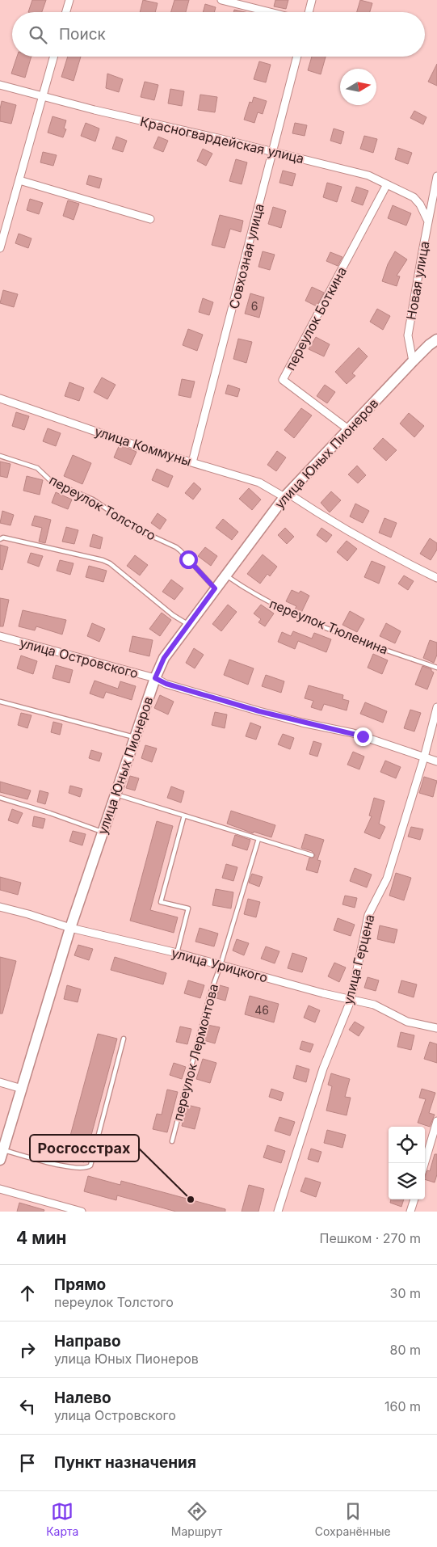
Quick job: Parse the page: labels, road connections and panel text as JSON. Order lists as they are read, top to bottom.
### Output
{
  "streets": {
    "main road": ["улица Юных Пионеров"],
    "street": [
      "Красногвардейская улица",
      "Совхозная улица",
      "Новая улица",
      "переулок Боткина",
      "улица Коммуны",
      "улица Островского",
      "улица Герцена",
      "улица Урицкого"
    ],
    "lane": ["переулок Толстого", "переулок Тюленина", "переулок Лермонтова"]
  },
  "crossings": [
    ["Красногвардейская улица", "Совхозная улица"],
    ["Красногвардейская улица", "Новая улица"],
    ["Красногвардейская улица", "переулок Боткина"],
    ["Совхозная улица", "улица Коммуны"],
    ["Новая улица", "улица Юных Пионеров"],
    ["переулок Боткина", "улица Юных Пионеров"],
    ["улица Коммуны", "улица Юных Пионеров"],
    ["улица Юных Пионеров", "переулок Толстого"],
    ["улица Юных Пионеров", "переулок Тюленина"],
    ["улица Юных Пионеров", "улица Островского"],
    ["улица Юных Пионеров", "улица Урицкого"],
    ["улица Островского", "улица Герцена"],
    ["улица Герцена", "улица Урицкого"],
    ["улица Урицкого", "переулок Лермонтова"]
  ],
  "places": ["Росгосстрах"],
  "house_numbers": ["6", "46"],
  "north": "right",
  "page": {
    "search": "Поиск",
    "heading": ["4 мин", "Пешком · 270 m"],
    "list": [
      ["Прямо", "переулок Толстого", "30 m"],
      ["Направо", "улица Юных Пионеров", "80 m"],
      ["Налево", "улица Островского", "160 m"],
      "Пункт назначения"
    ],
    "nav": ["Карта", "Маршрут", "Сохранённые"]
  }
}
